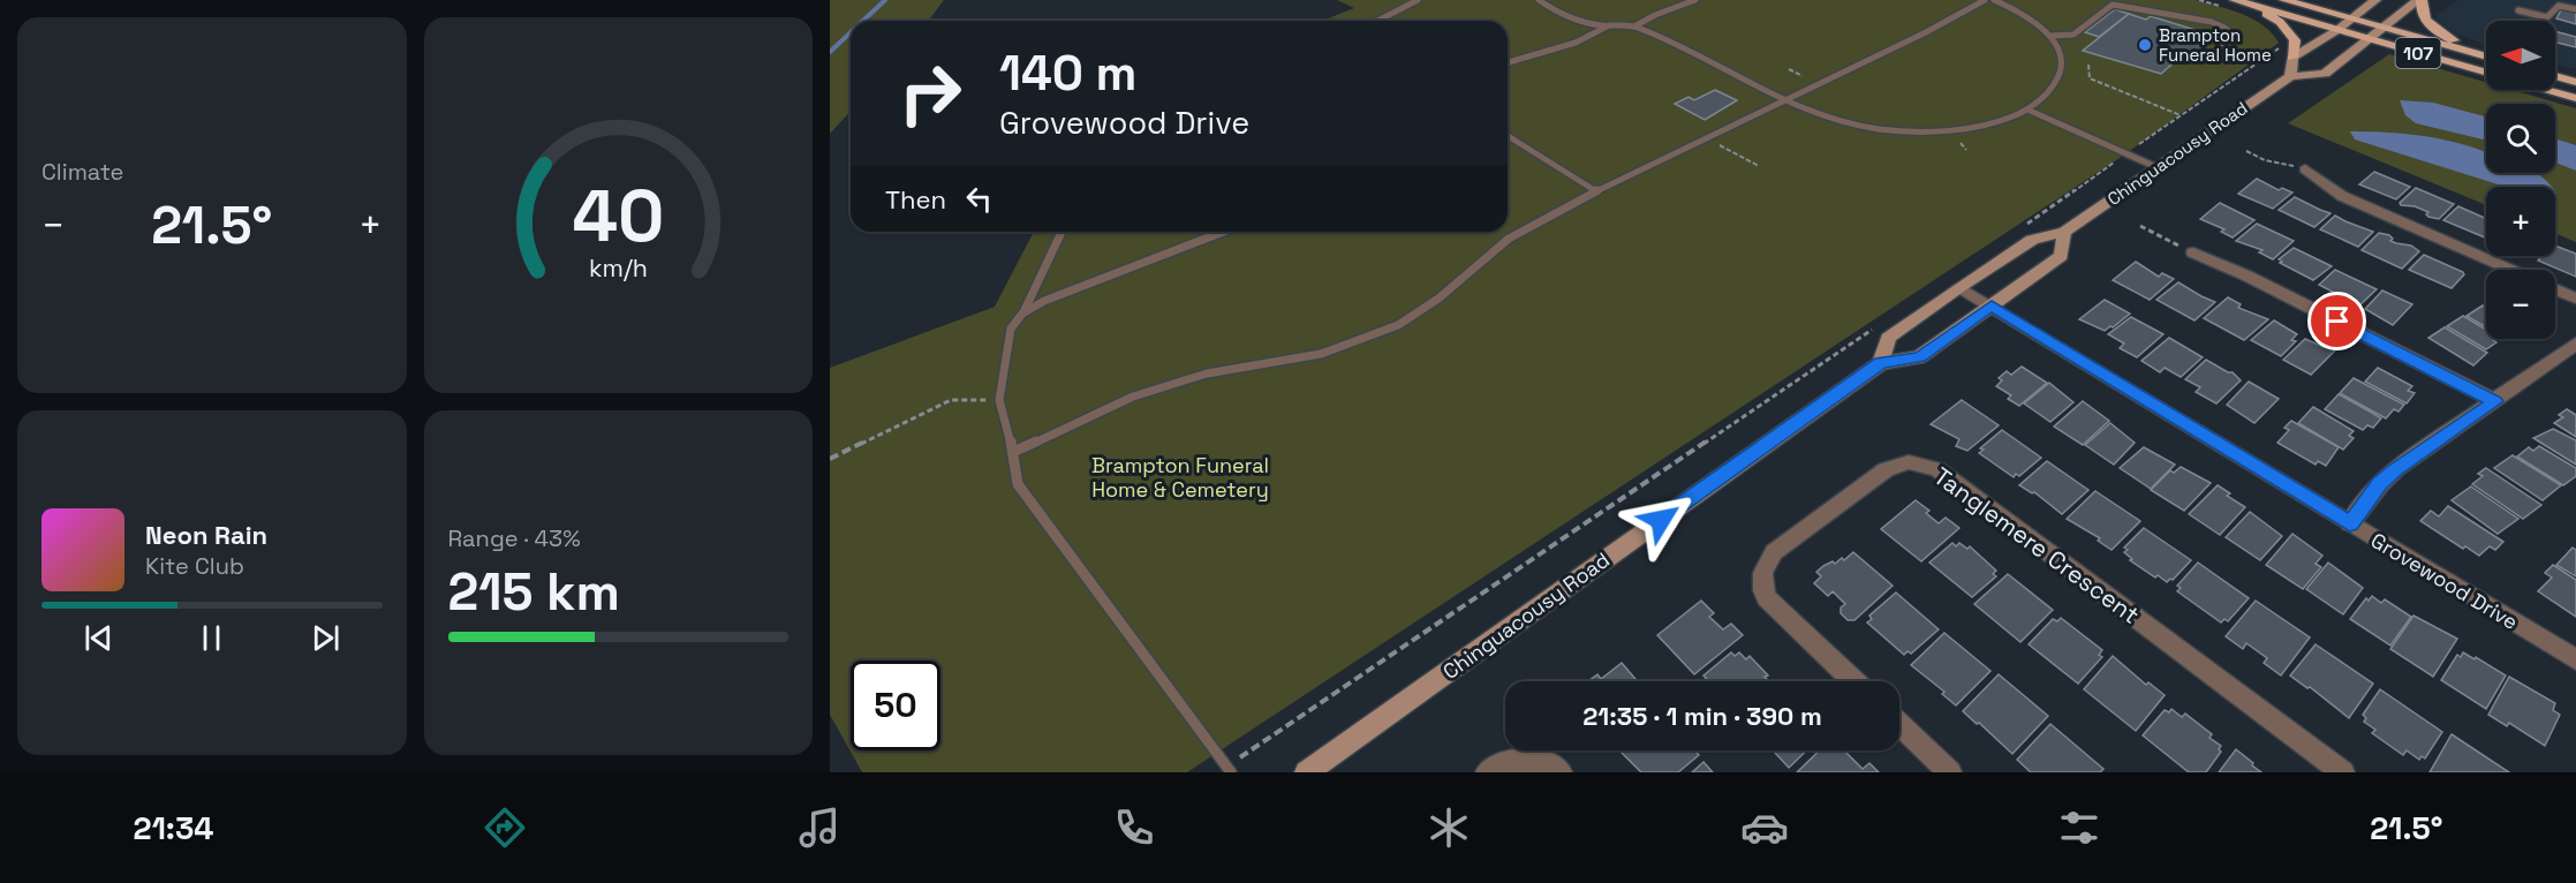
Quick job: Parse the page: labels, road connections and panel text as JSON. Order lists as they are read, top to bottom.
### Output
{
  "streets": {
    "main road": ["107", "Chinguacousy Road"],
    "street": ["Tanglemere Crescent", "Grovewood Drive"]
  },
  "crossings": [
    ["Chinguacousy Road", "Grovewood Drive"]
  ],
  "parks": ["Brampton Funeral Home & Cemetery"],
  "places": ["Brampton Funeral Home"],
  "north": "left",
  "page": {
    "tile": [
      "Climate",
      ["Range · 43%", "215 km"]
    ],
    "map_buttons": ["+", "−"],
    "turn": ["140 m", "Grovewood Drive"],
    "then": "Then",
    "heat": ["−", "21.5°", "+"],
    "song": ["Neon Rain", "Kite Club"],
    "limit": "50",
    "trip": "21:35 · 1 min · 390 m",
    "tabs": ["21:34", "21.5°"],
    "gauge": ["40", "km/h"]
  }
}
